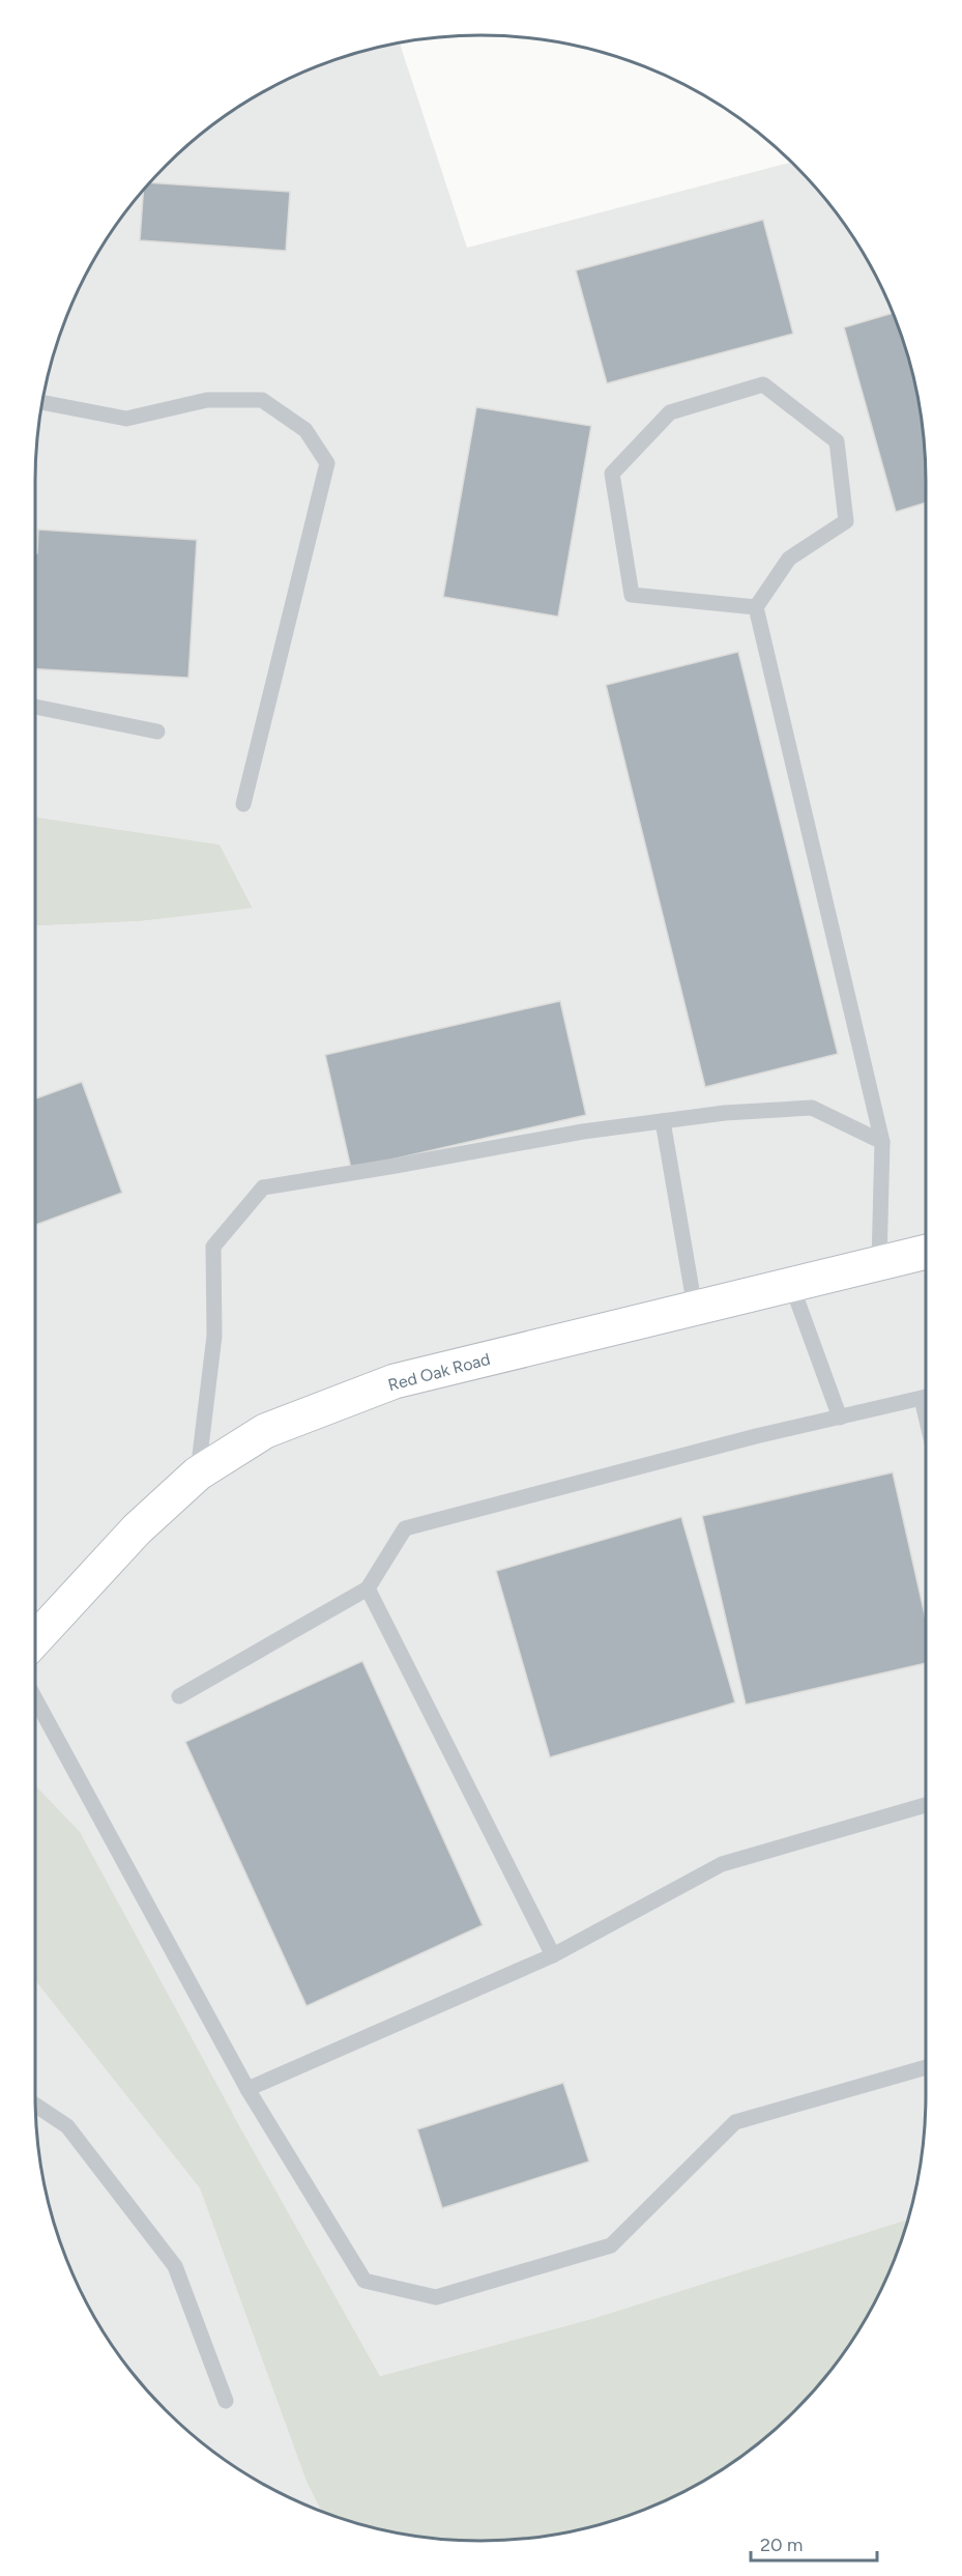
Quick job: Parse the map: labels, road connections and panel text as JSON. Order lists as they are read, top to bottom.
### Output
{
  "streets": {
    "street": ["Red Oak Road"]
  },
  "scale_bar": "20 m"
}
